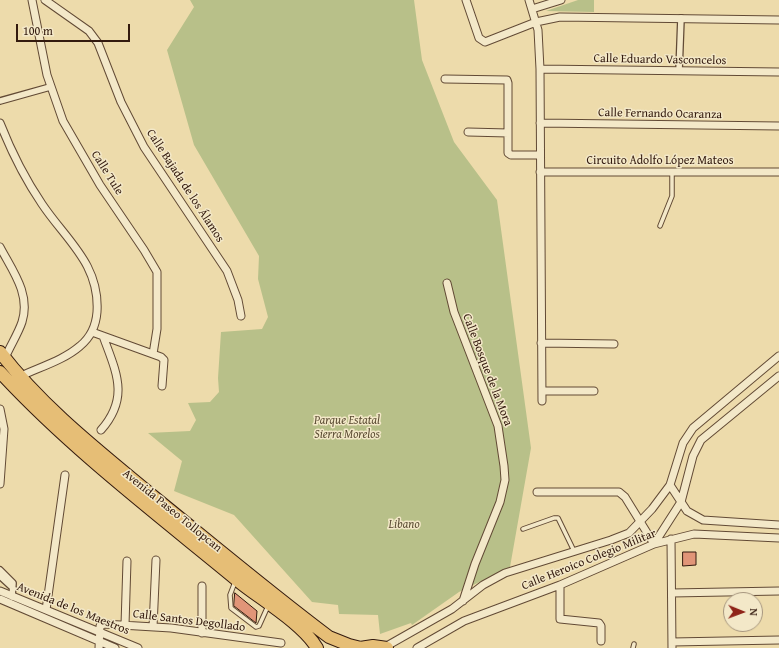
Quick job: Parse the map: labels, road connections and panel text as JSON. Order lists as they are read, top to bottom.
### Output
{
  "streets": {
    "highway": ["Avenida Paseo Tollopcan"],
    "street": [
      "Calle Eduardo Vasconcelos",
      "Calle Fernando Ocaranza",
      "Circuito Adolfo López Mateos",
      "Calle Tule",
      "Calle Bajada de los Álamos",
      "Calle Bosque de la Mora",
      "Calle Heroico Colegio Militar",
      "Avenida de los Maestros",
      "Calle Santos Degollado"
    ]
  },
  "crossings": [
    ["Calle Bosque de la Mora", "Calle Heroico Colegio Militar"],
    ["Avenida de los Maestros", "Calle Santos Degollado"]
  ],
  "parks": ["Parque Estatal Sierra Morelos", "Libano"],
  "scale_bar": "100 m",
  "north": "right"
}
